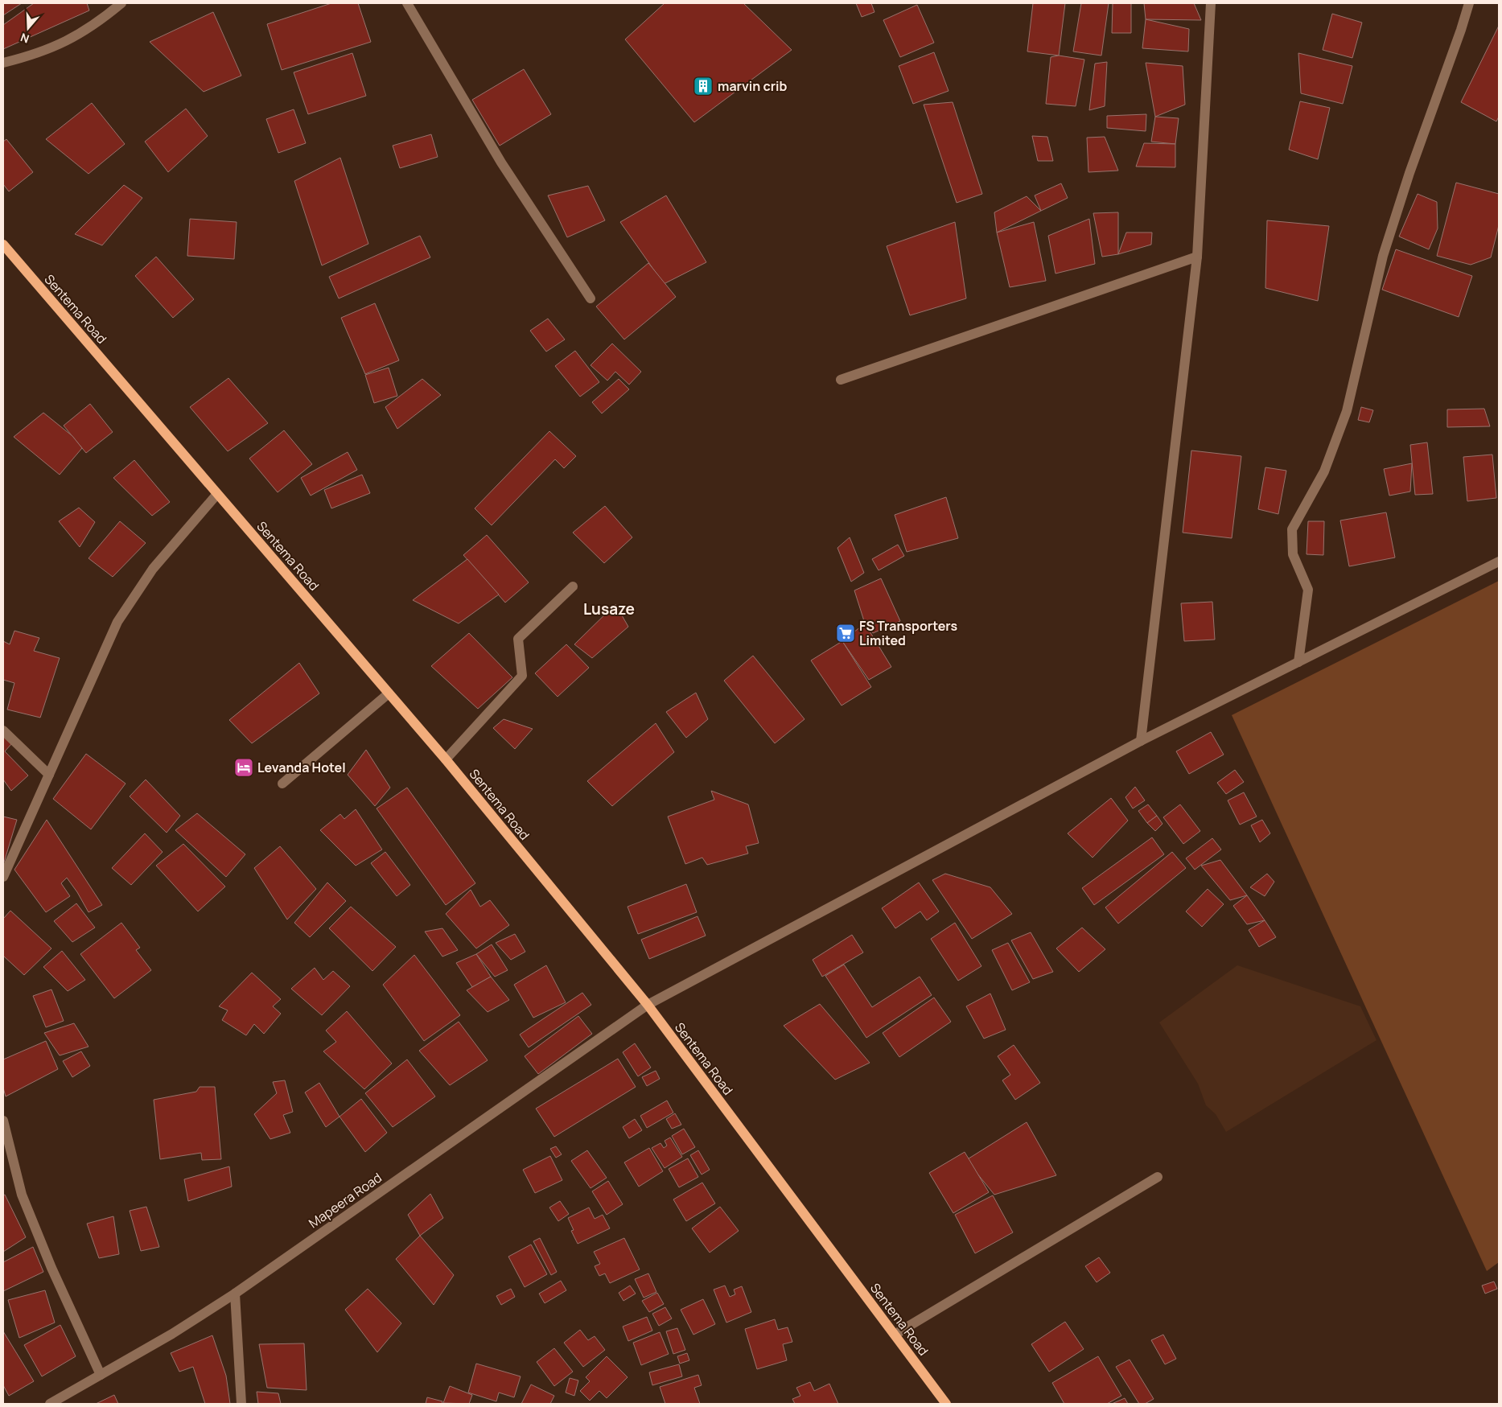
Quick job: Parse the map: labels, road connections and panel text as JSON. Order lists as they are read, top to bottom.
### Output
{
  "streets": {
    "main road": ["Sentema Road"],
    "street": ["Mapeera Road"]
  },
  "crossings": [
    ["Sentema Road", "Mapeera Road"]
  ],
  "districts": ["Lusaze"],
  "places": {
    "building": ["marvin crib"],
    "supermarket": ["FS Transporters Limited"],
    "hotel": ["Levanda Hotel"]
  },
  "north": "bottom"
}
